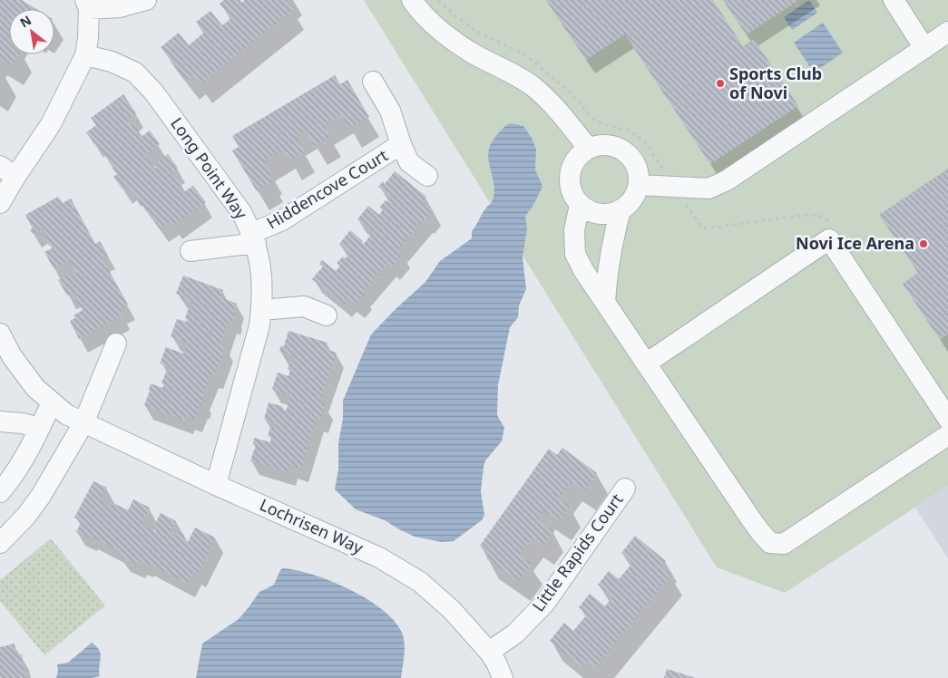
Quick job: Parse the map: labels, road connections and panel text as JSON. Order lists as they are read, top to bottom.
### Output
{
  "streets": {
    "street": [
      "Long Point Way",
      "Hiddencove Court",
      "Lochrisen Way",
      "Little Rapids Court"
    ]
  },
  "crossings": [
    ["Long Point Way", "Hiddencove Court"],
    ["Long Point Way", "Lochrisen Way"],
    ["Lochrisen Way", "Little Rapids Court"]
  ],
  "places": ["Sports Club of Novi", "Novi Ice Arena"],
  "north": "top left"
}
